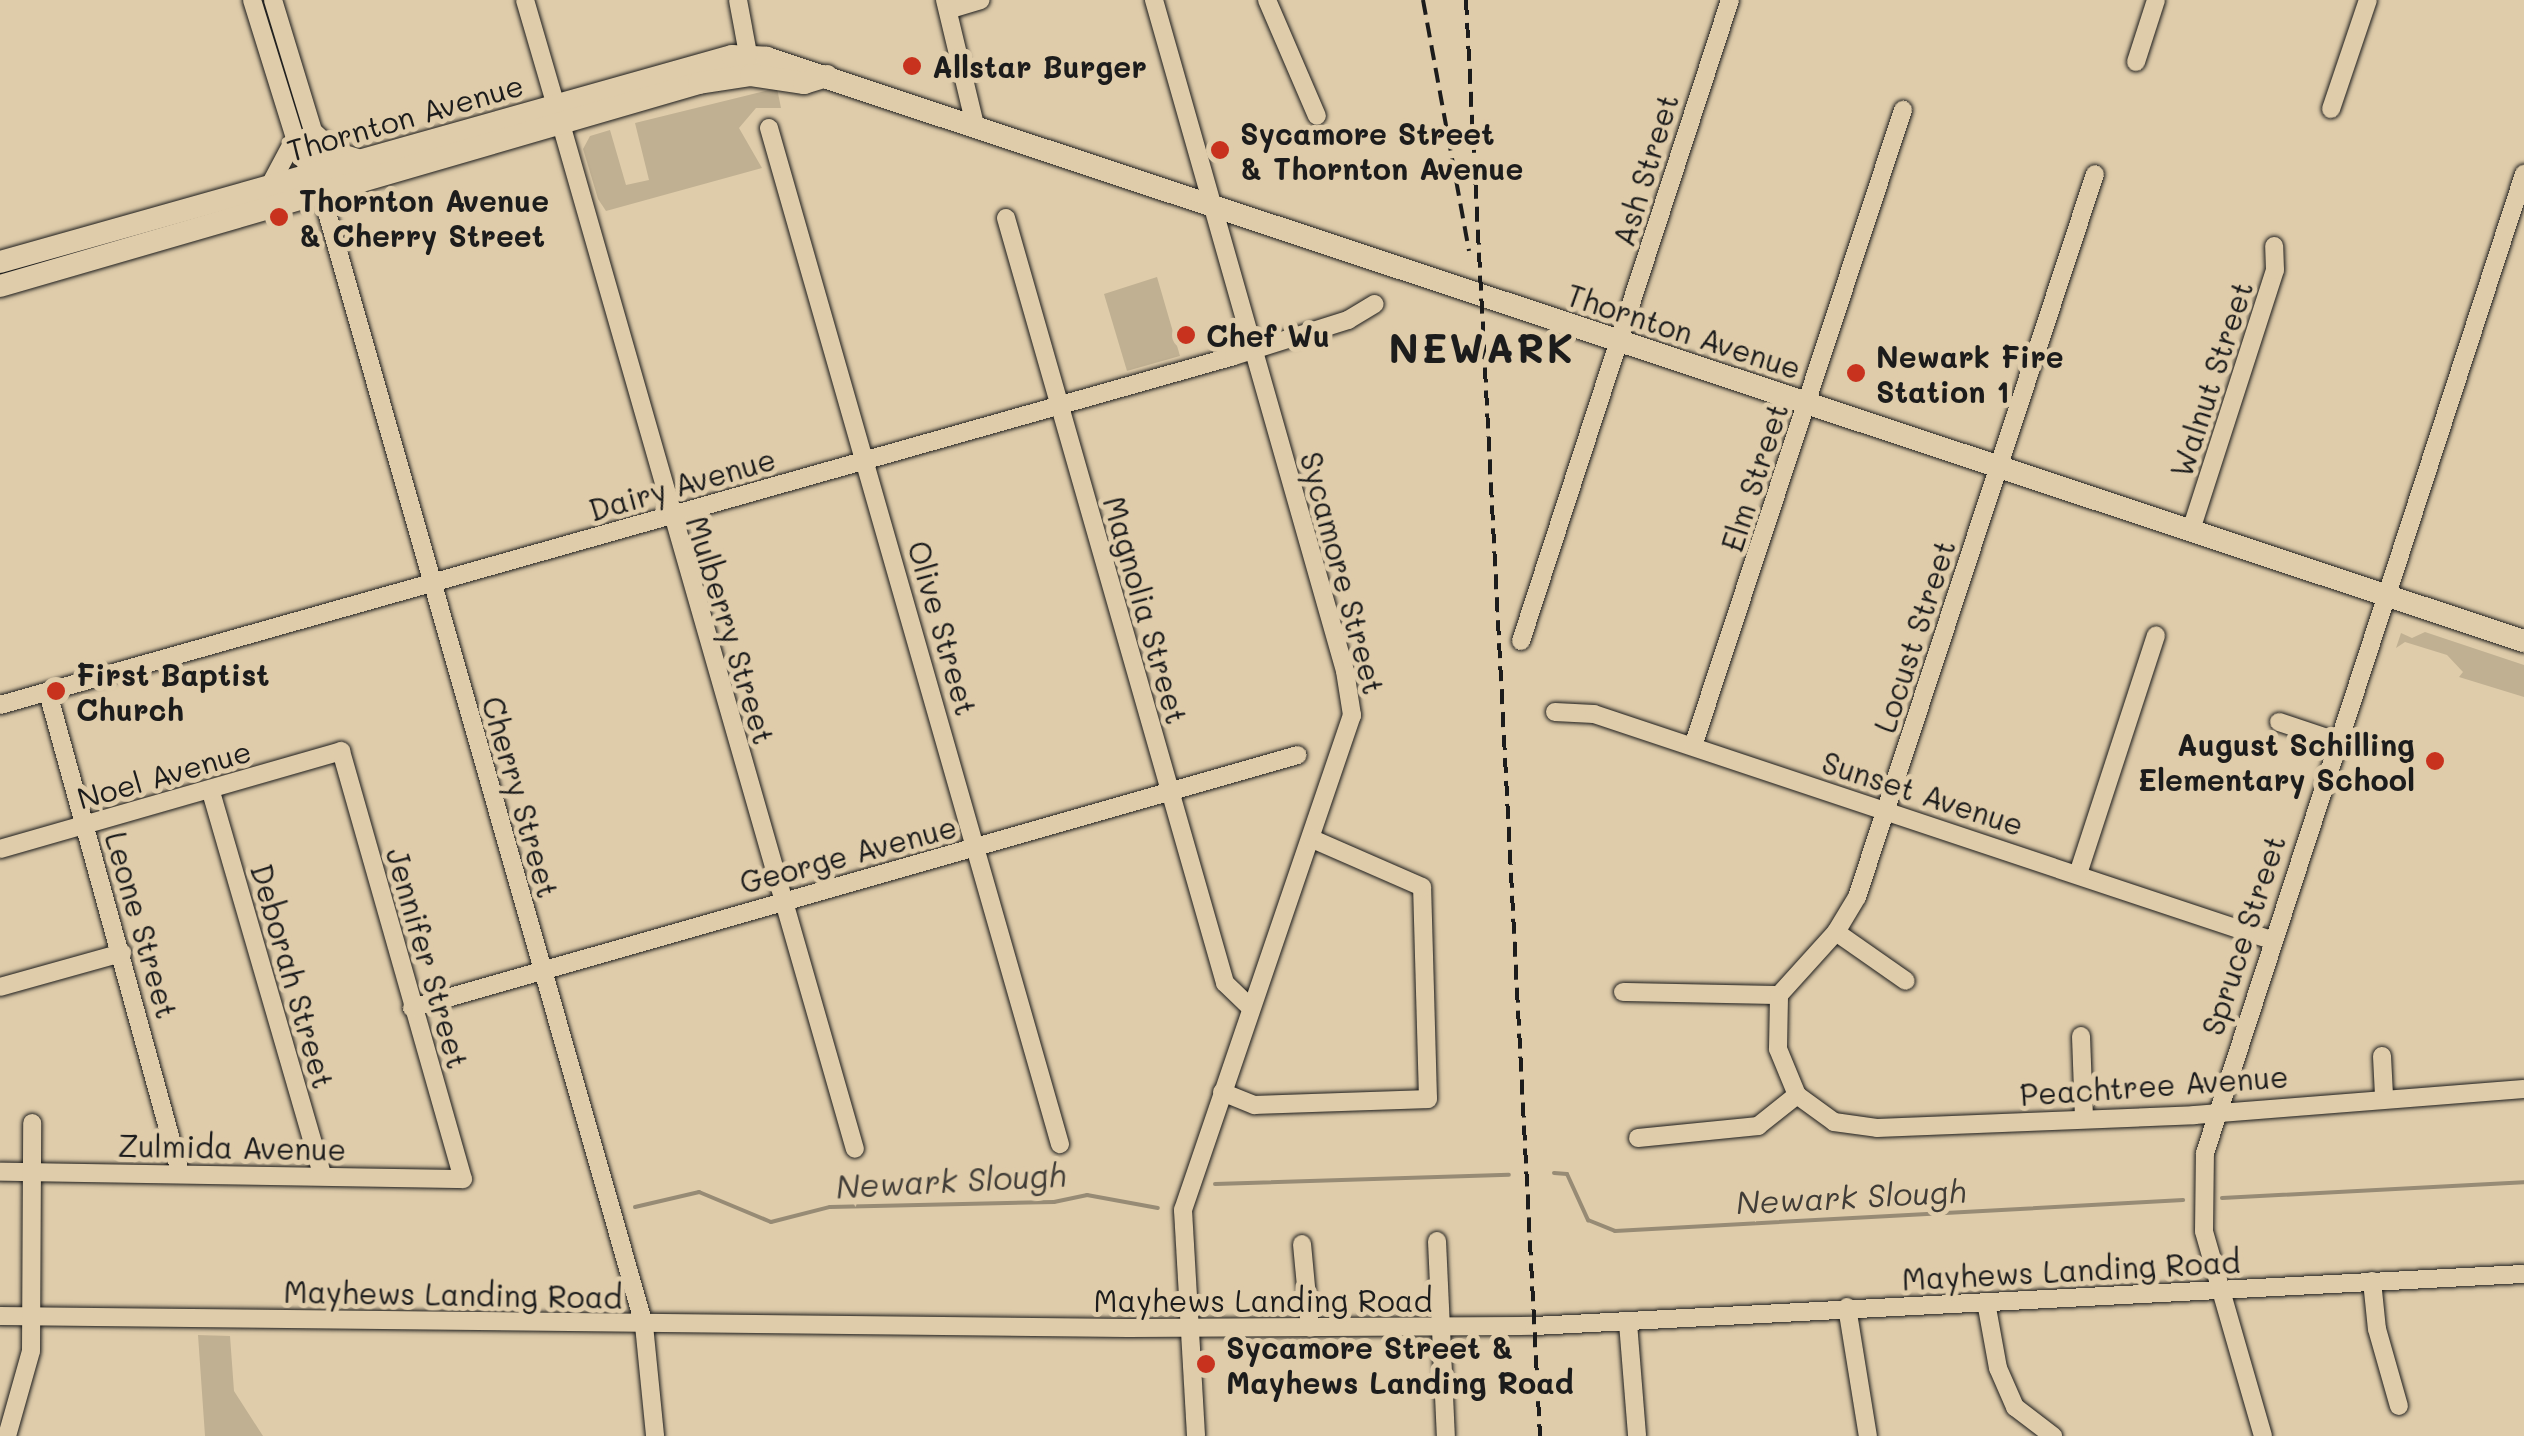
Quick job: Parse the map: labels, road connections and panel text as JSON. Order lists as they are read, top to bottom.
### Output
{
  "streets": {
    "main road": ["Thornton Avenue"],
    "street": [
      "Ash Street",
      "Walnut Street",
      "Elm Street",
      "Dairy Avenue",
      "Sycamore Street",
      "Magnolia Street",
      "Olive Street",
      "Mulberry Street",
      "Locust Street",
      "Noel Avenue",
      "Sunset Avenue",
      "Cherry Street",
      "George Avenue",
      "Leone Street",
      "Spruce Street",
      "Jennifer Street",
      "Deborah Street",
      "Peachtree Avenue",
      "Zulmida Avenue",
      "Mayhews Landing Road"
    ]
  },
  "crossings": [
    ["Thornton Avenue", "Ash Street"],
    ["Thornton Avenue", "Walnut Street"],
    ["Thornton Avenue", "Elm Street"],
    ["Thornton Avenue", "Sycamore Street"],
    ["Thornton Avenue", "Mulberry Street"],
    ["Thornton Avenue", "Locust Street"],
    ["Thornton Avenue", "Cherry Street"],
    ["Thornton Avenue", "Spruce Street"],
    ["Elm Street", "Sunset Avenue"],
    ["Dairy Avenue", "Sycamore Street"],
    ["Dairy Avenue", "Magnolia Street"],
    ["Dairy Avenue", "Olive Street"],
    ["Dairy Avenue", "Mulberry Street"],
    ["Dairy Avenue", "Cherry Street"],
    ["Dairy Avenue", "Leone Street"],
    ["Sycamore Street", "Magnolia Street"],
    ["Sycamore Street", "Mayhews Landing Road"],
    ["Magnolia Street", "George Avenue"],
    ["Olive Street", "George Avenue"],
    ["Mulberry Street", "George Avenue"],
    ["Locust Street", "Sunset Avenue"],
    ["Noel Avenue", "Leone Street"],
    ["Noel Avenue", "Jennifer Street"],
    ["Noel Avenue", "Deborah Street"],
    ["Sunset Avenue", "Spruce Street"],
    ["Cherry Street", "George Avenue"],
    ["Cherry Street", "Mayhews Landing Road"],
    ["George Avenue", "Jennifer Street"],
    ["Leone Street", "Zulmida Avenue"],
    ["Spruce Street", "Peachtree Avenue"],
    ["Spruce Street", "Mayhews Landing Road"],
    ["Jennifer Street", "Zulmida Avenue"],
    ["Deborah Street", "Zulmida Avenue"]
  ],
  "districts": ["NEWARK"],
  "water": ["Newark Slough"],
  "places": [
    "Allstar Burger",
    "Sycamore Street & Thornton Avenue",
    "Thornton Avenue & Cherry Street",
    "Chef Wu",
    "Newark Fire Station 1",
    "First Baptist Church",
    "August Schilling Elementary School",
    "Sycamore Street & Mayhews Landing Road"
  ]
}
